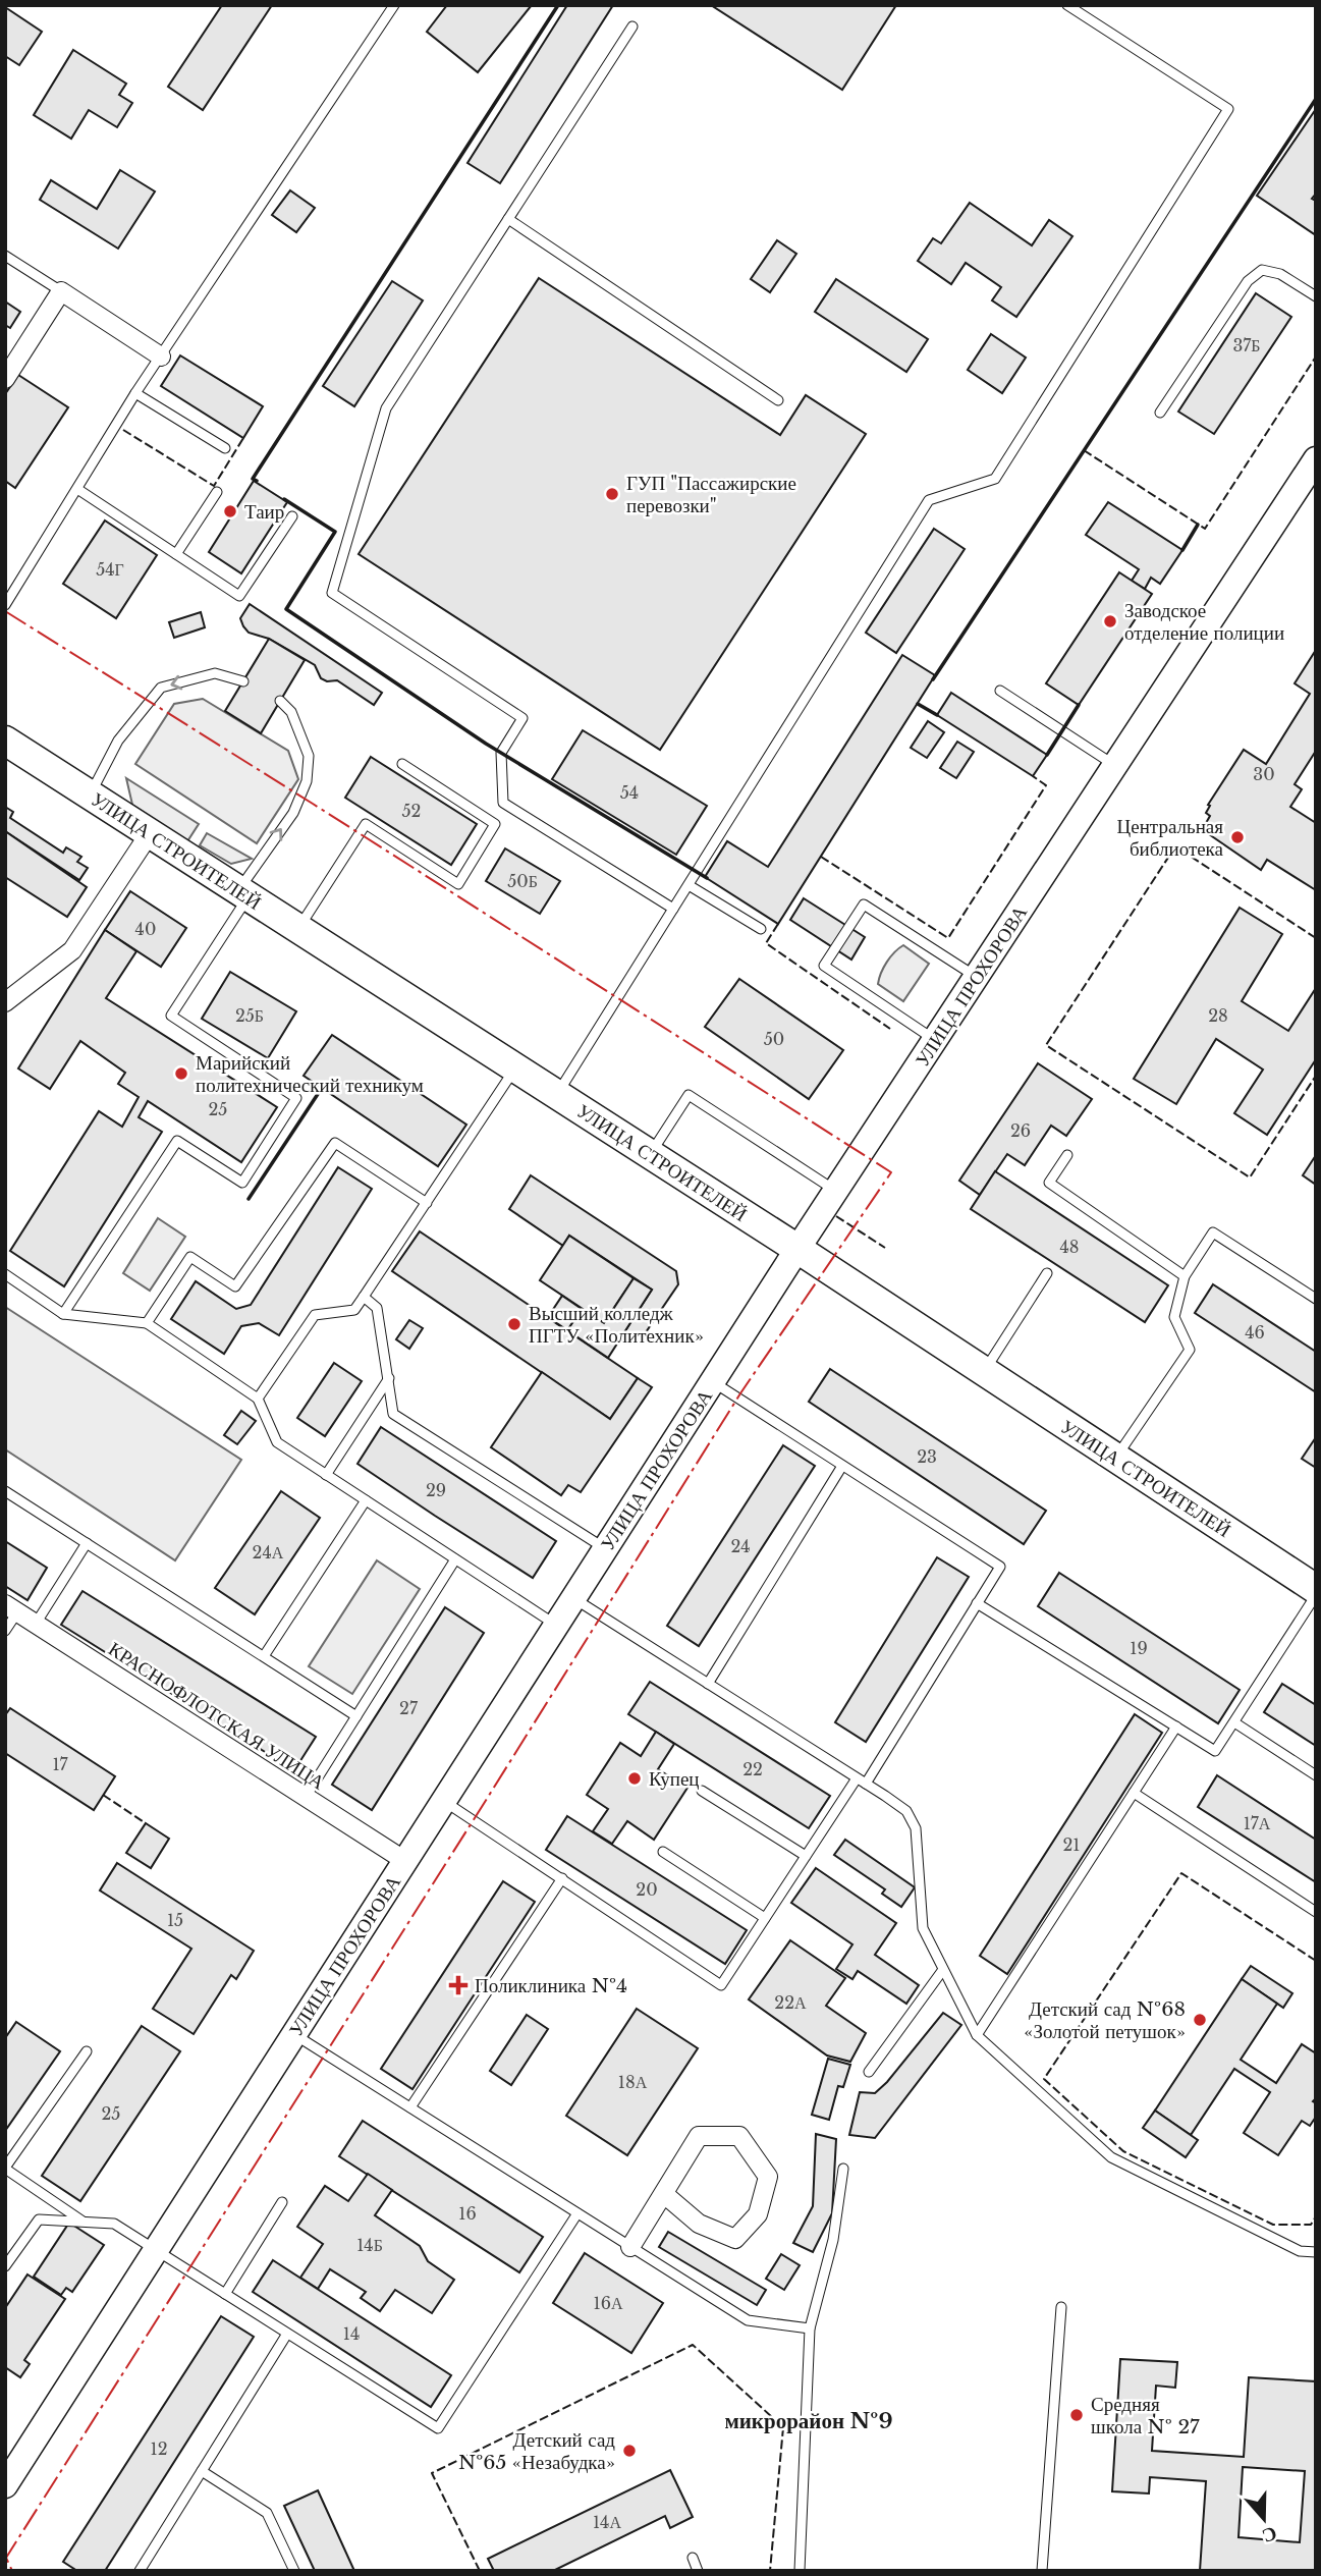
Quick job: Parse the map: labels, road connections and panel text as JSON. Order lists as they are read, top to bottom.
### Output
{
  "streets": {
    "main road": ["УЛИЦА СТРОИТЕЛЕЙ"],
    "street": ["УЛИЦА ПРОХОРОВА", "КРАСНОФЛОТСКАЯ УЛИЦА"]
  },
  "crossings": [
    ["УЛИЦА СТРОИТЕЛЕЙ", "УЛИЦА ПРОХОРОВА"],
    ["УЛИЦА ПРОХОРОВА", "КРАСНОФЛОТСКАЯ УЛИЦА"]
  ],
  "districts": ["микрорайон №9"],
  "places": {
    "other": [
      "ГУП \"Пассажирские перевозки\"",
      "Таир",
      "Заводское отделение полиции",
      "Центральная библиотека",
      "Марийский политехнический техникум",
      "Высший колледж ПГТУ «Политехник»",
      "Купец",
      "Детский сад №68 «Золотой петушок»",
      "Средняя школа № 27",
      "Детский сад №65 «Незабудка»"
    ],
    "health": ["Поликлиника №4"]
  },
  "house_numbers": [
    "37Б",
    "54Г",
    "30",
    "54",
    "52",
    "50Б",
    "40",
    "25Б",
    "28",
    "50",
    "25",
    "26",
    "48",
    "46",
    "23",
    "29",
    "24",
    "24А",
    "19",
    "27",
    "17",
    "22",
    "17А",
    "21",
    "20",
    "15",
    "22А",
    "18А",
    "25",
    "16",
    "14Б",
    "16А",
    "14",
    "12",
    "14А"
  ],
  "north": "bottom"
}
